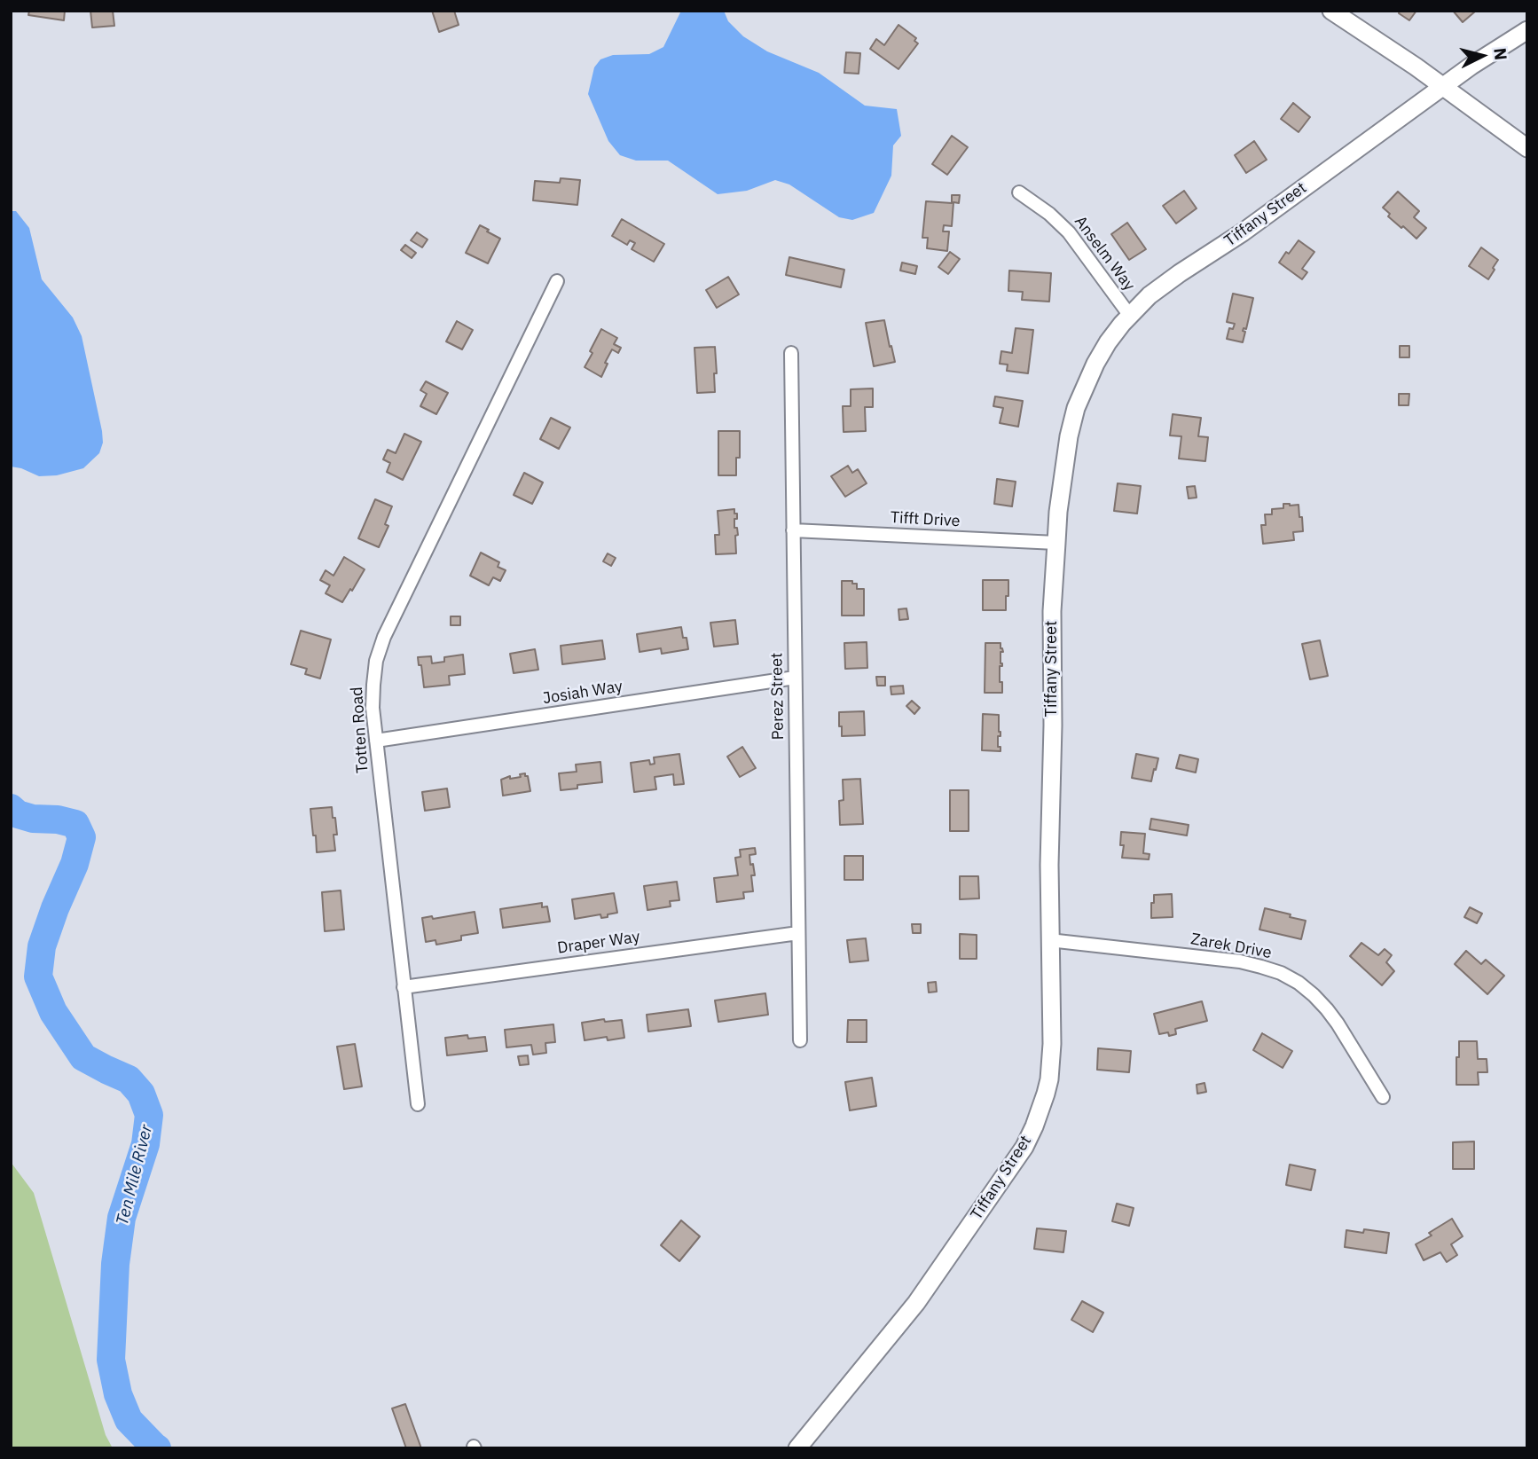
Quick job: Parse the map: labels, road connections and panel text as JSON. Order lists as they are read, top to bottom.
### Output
{
  "streets": {
    "street": [
      "Tiffany Street",
      "Anselm Way",
      "Tifft Drive",
      "Josiah Way",
      "Perez Street",
      "Totten Road",
      "Draper Way",
      "Zarek Drive"
    ]
  },
  "crossings": [
    ["Tiffany Street", "Anselm Way"],
    ["Tiffany Street", "Tifft Drive"],
    ["Tiffany Street", "Zarek Drive"],
    ["Tifft Drive", "Perez Street"],
    ["Josiah Way", "Perez Street"],
    ["Josiah Way", "Totten Road"],
    ["Perez Street", "Draper Way"],
    ["Totten Road", "Draper Way"]
  ],
  "water": ["Ten Mile River"],
  "north": "right"
}
